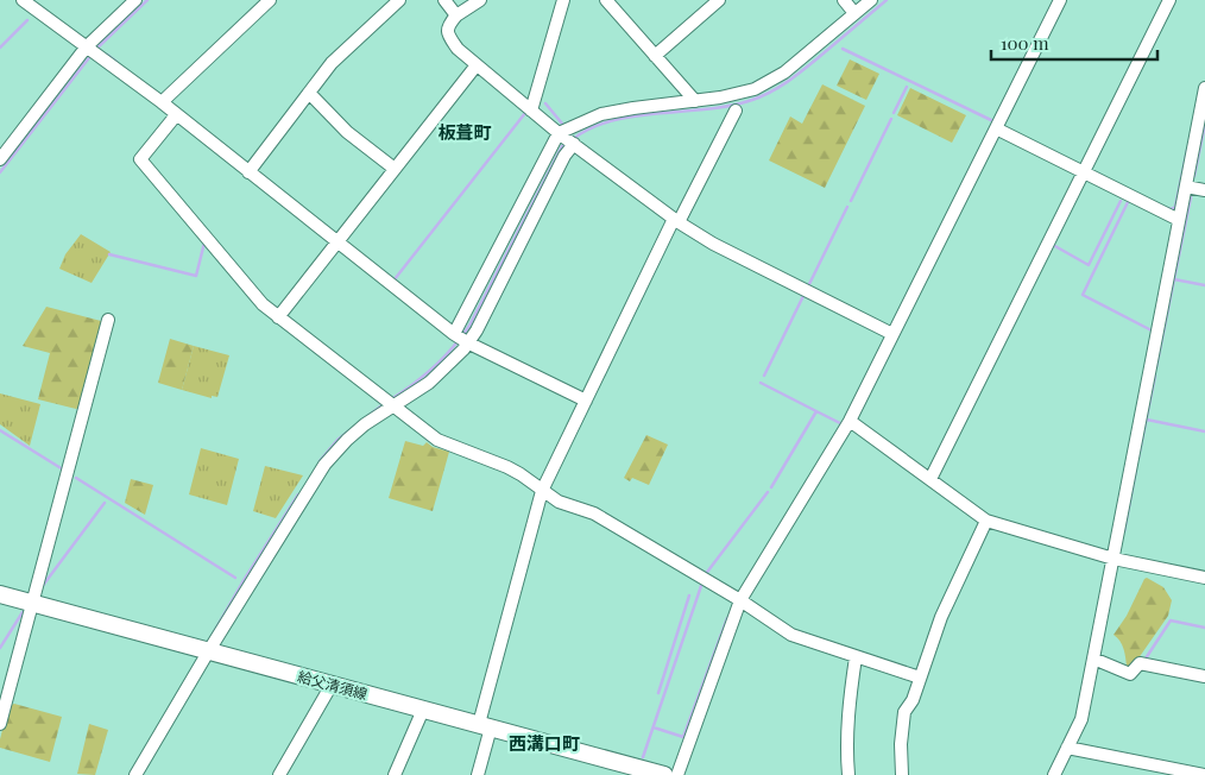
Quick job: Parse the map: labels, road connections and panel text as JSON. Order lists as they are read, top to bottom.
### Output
{
  "streets": {
    "main road": ["給父清須線"]
  },
  "districts": ["板葺町", "西溝口町"],
  "scale_bar": "100 m"
}
